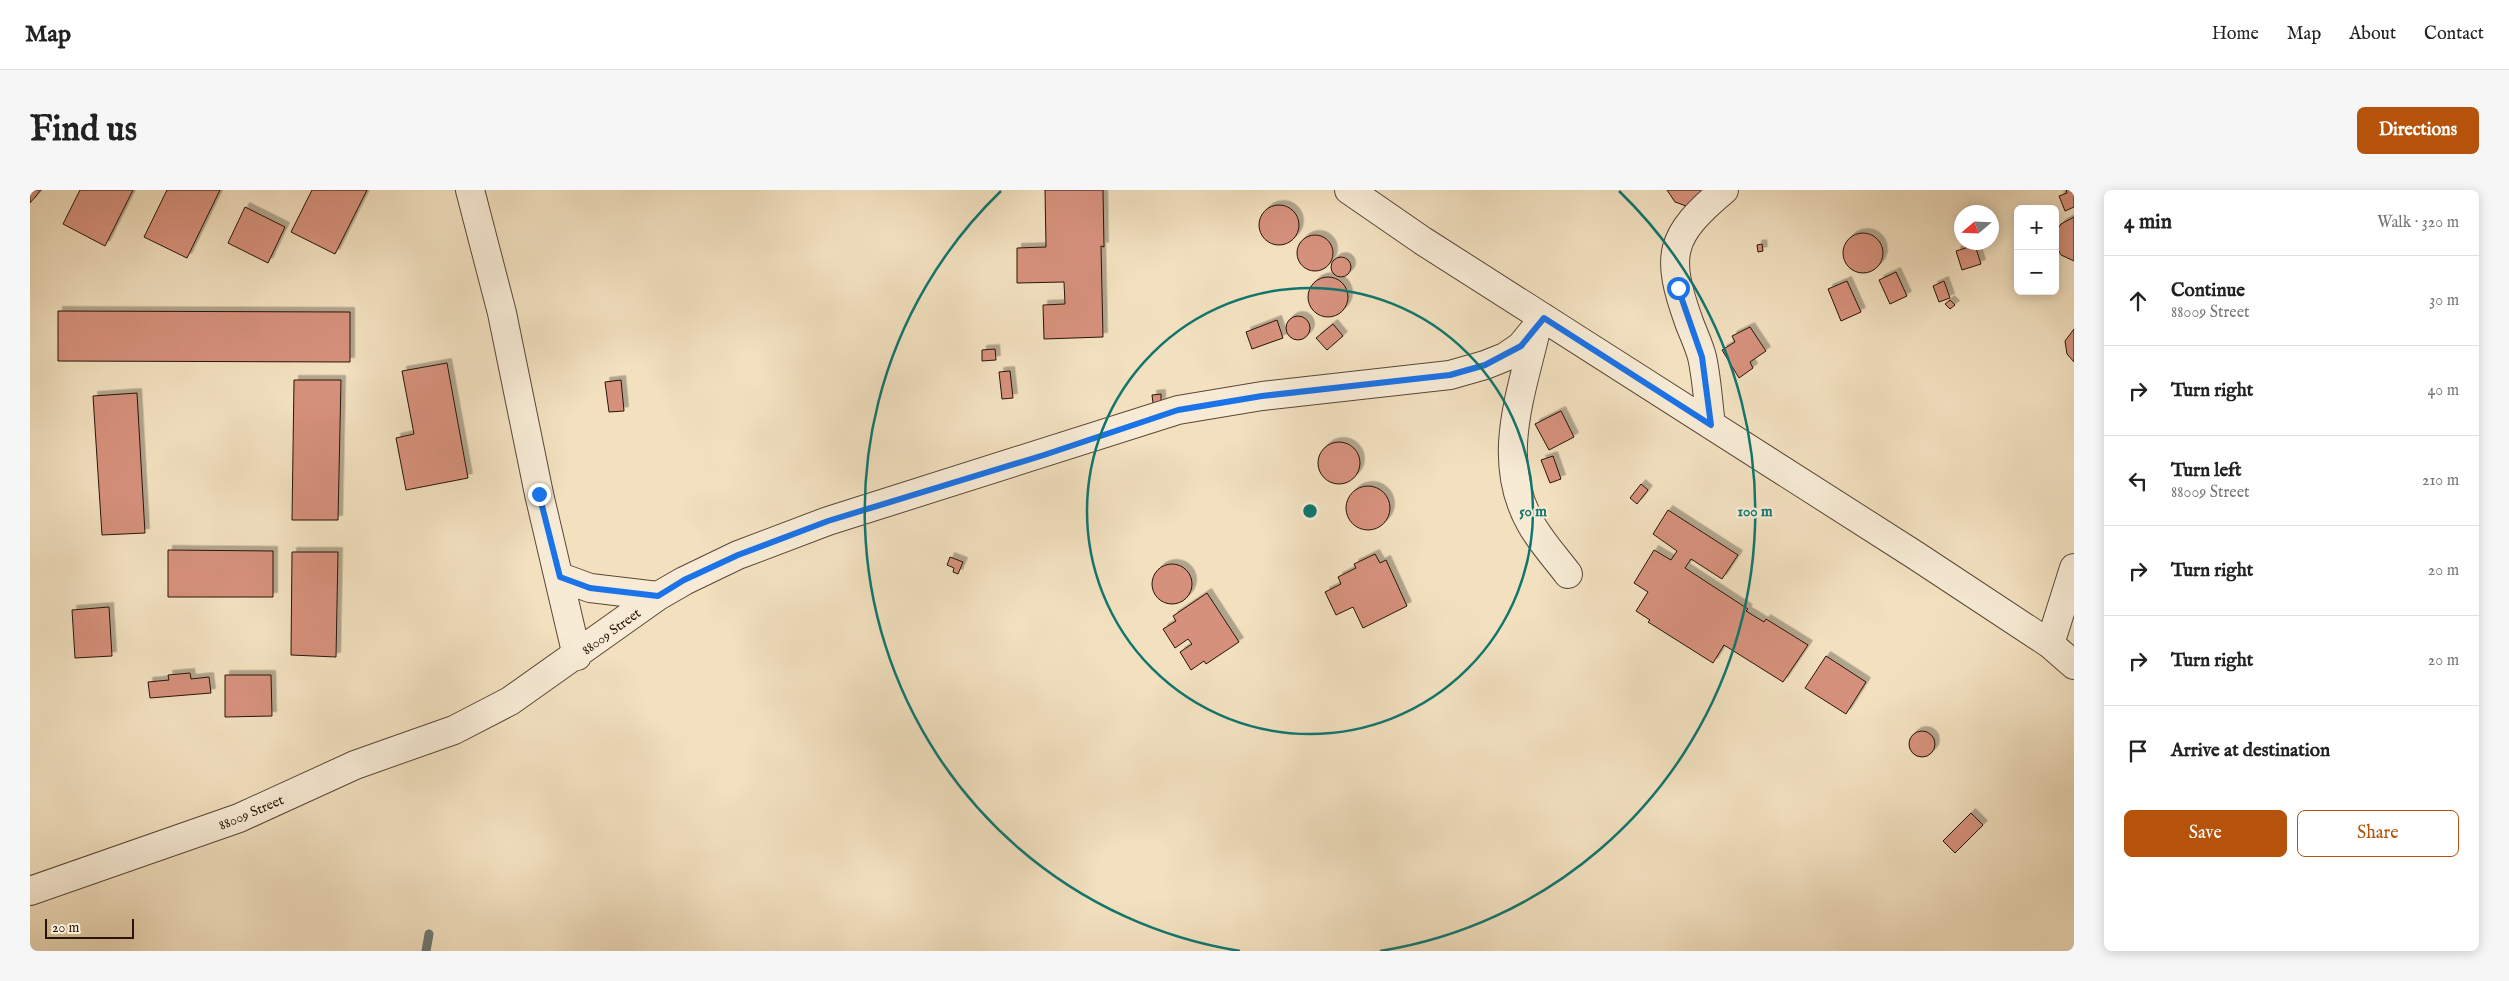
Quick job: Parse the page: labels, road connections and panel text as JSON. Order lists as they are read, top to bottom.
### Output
{
  "streets": {
    "street": ["88009 Street"]
  },
  "scale_bar": "20 m",
  "north": "left",
  "page": {
    "header": "Map",
    "nav": [
      "Home",
      "Map",
      "About",
      "Contact"
    ],
    "buttons": [
      "Directions",
      ["Save", "Share"]
    ],
    "title": "Find us",
    "heading": ["4 min", "Walk · 320 m"],
    "map_buttons": ["+", "−"],
    "list": [
      ["Continue", "88009 Street", "30 m"],
      ["Turn right", "40 m"],
      ["Turn left", "88009 Street", "210 m"],
      ["Turn right", "20 m"],
      ["Turn right", "20 m"],
      "Arrive at destination"
    ],
    "scale": "20 m"
  },
  "rings": ["50 m", "100 m"]
}
